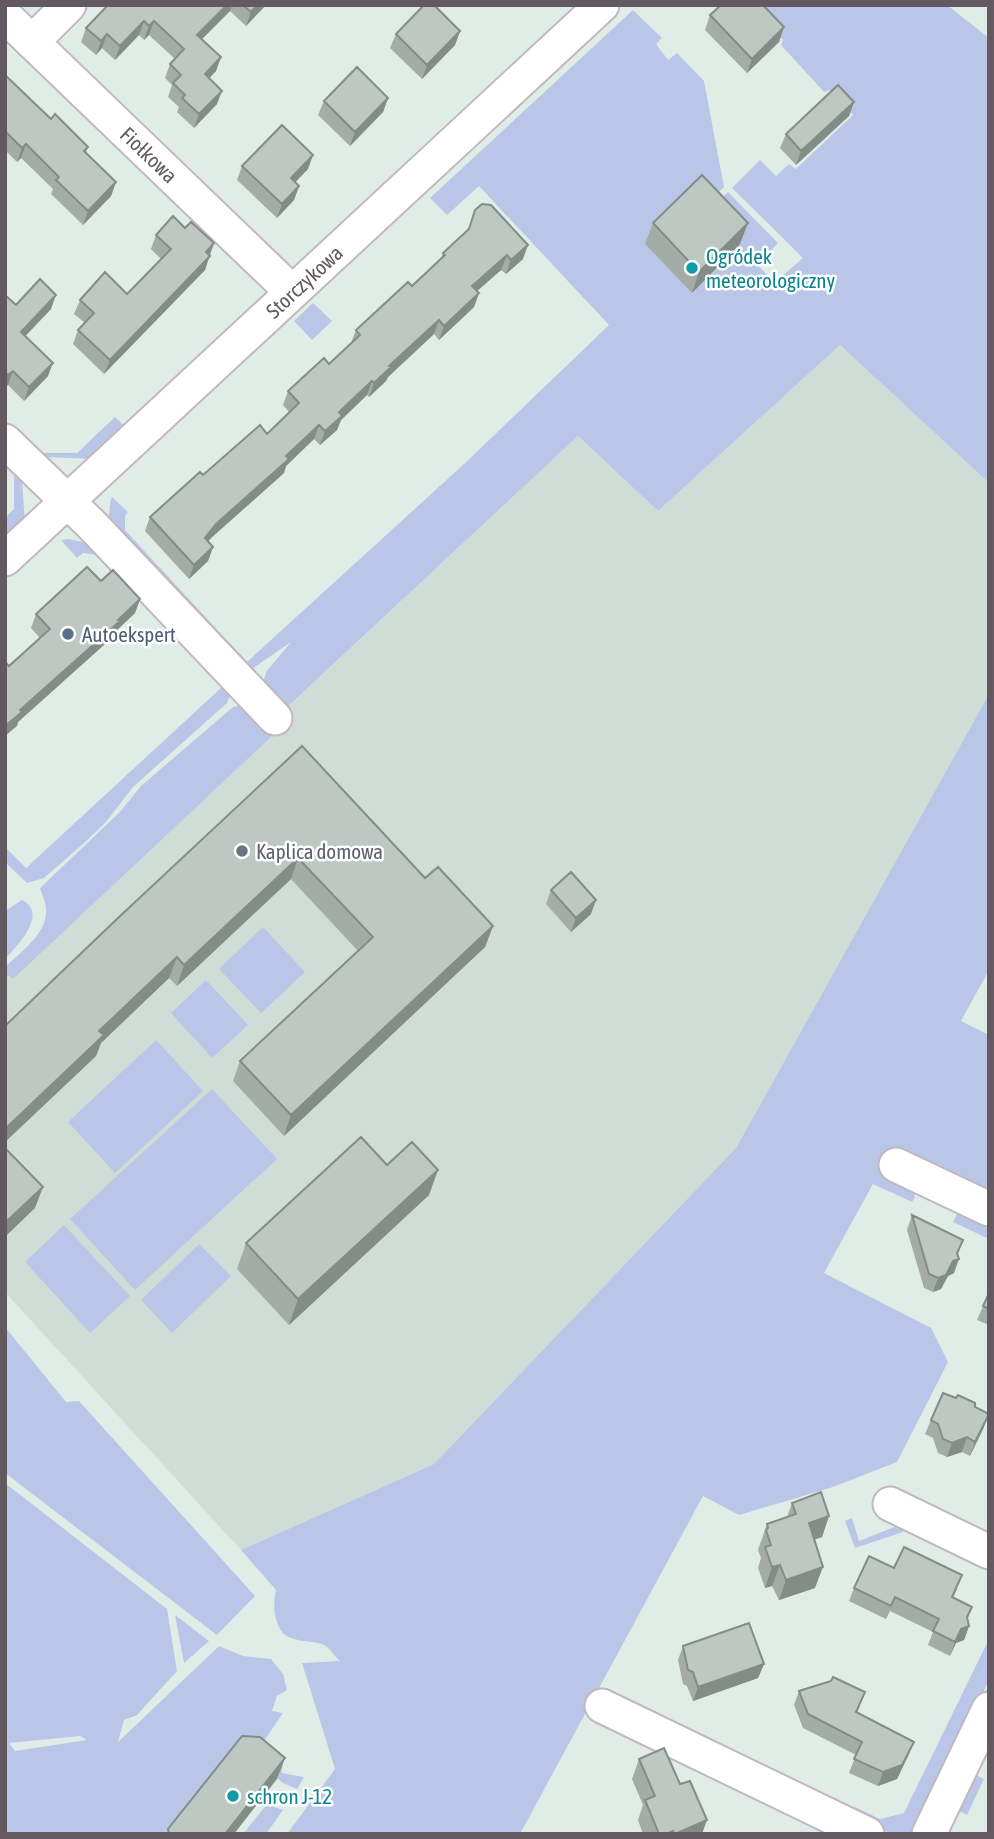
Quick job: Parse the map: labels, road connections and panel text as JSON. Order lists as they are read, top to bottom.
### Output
{
  "streets": {
    "street": ["Fiołkowa", "Storczykowa"]
  },
  "crossings": [
    ["Fiołkowa", "Storczykowa"]
  ],
  "places": [
    "Ogródek meteorologiczny",
    "Autoekspert",
    "Kaplica domowa",
    "schron J-12"
  ]
}
